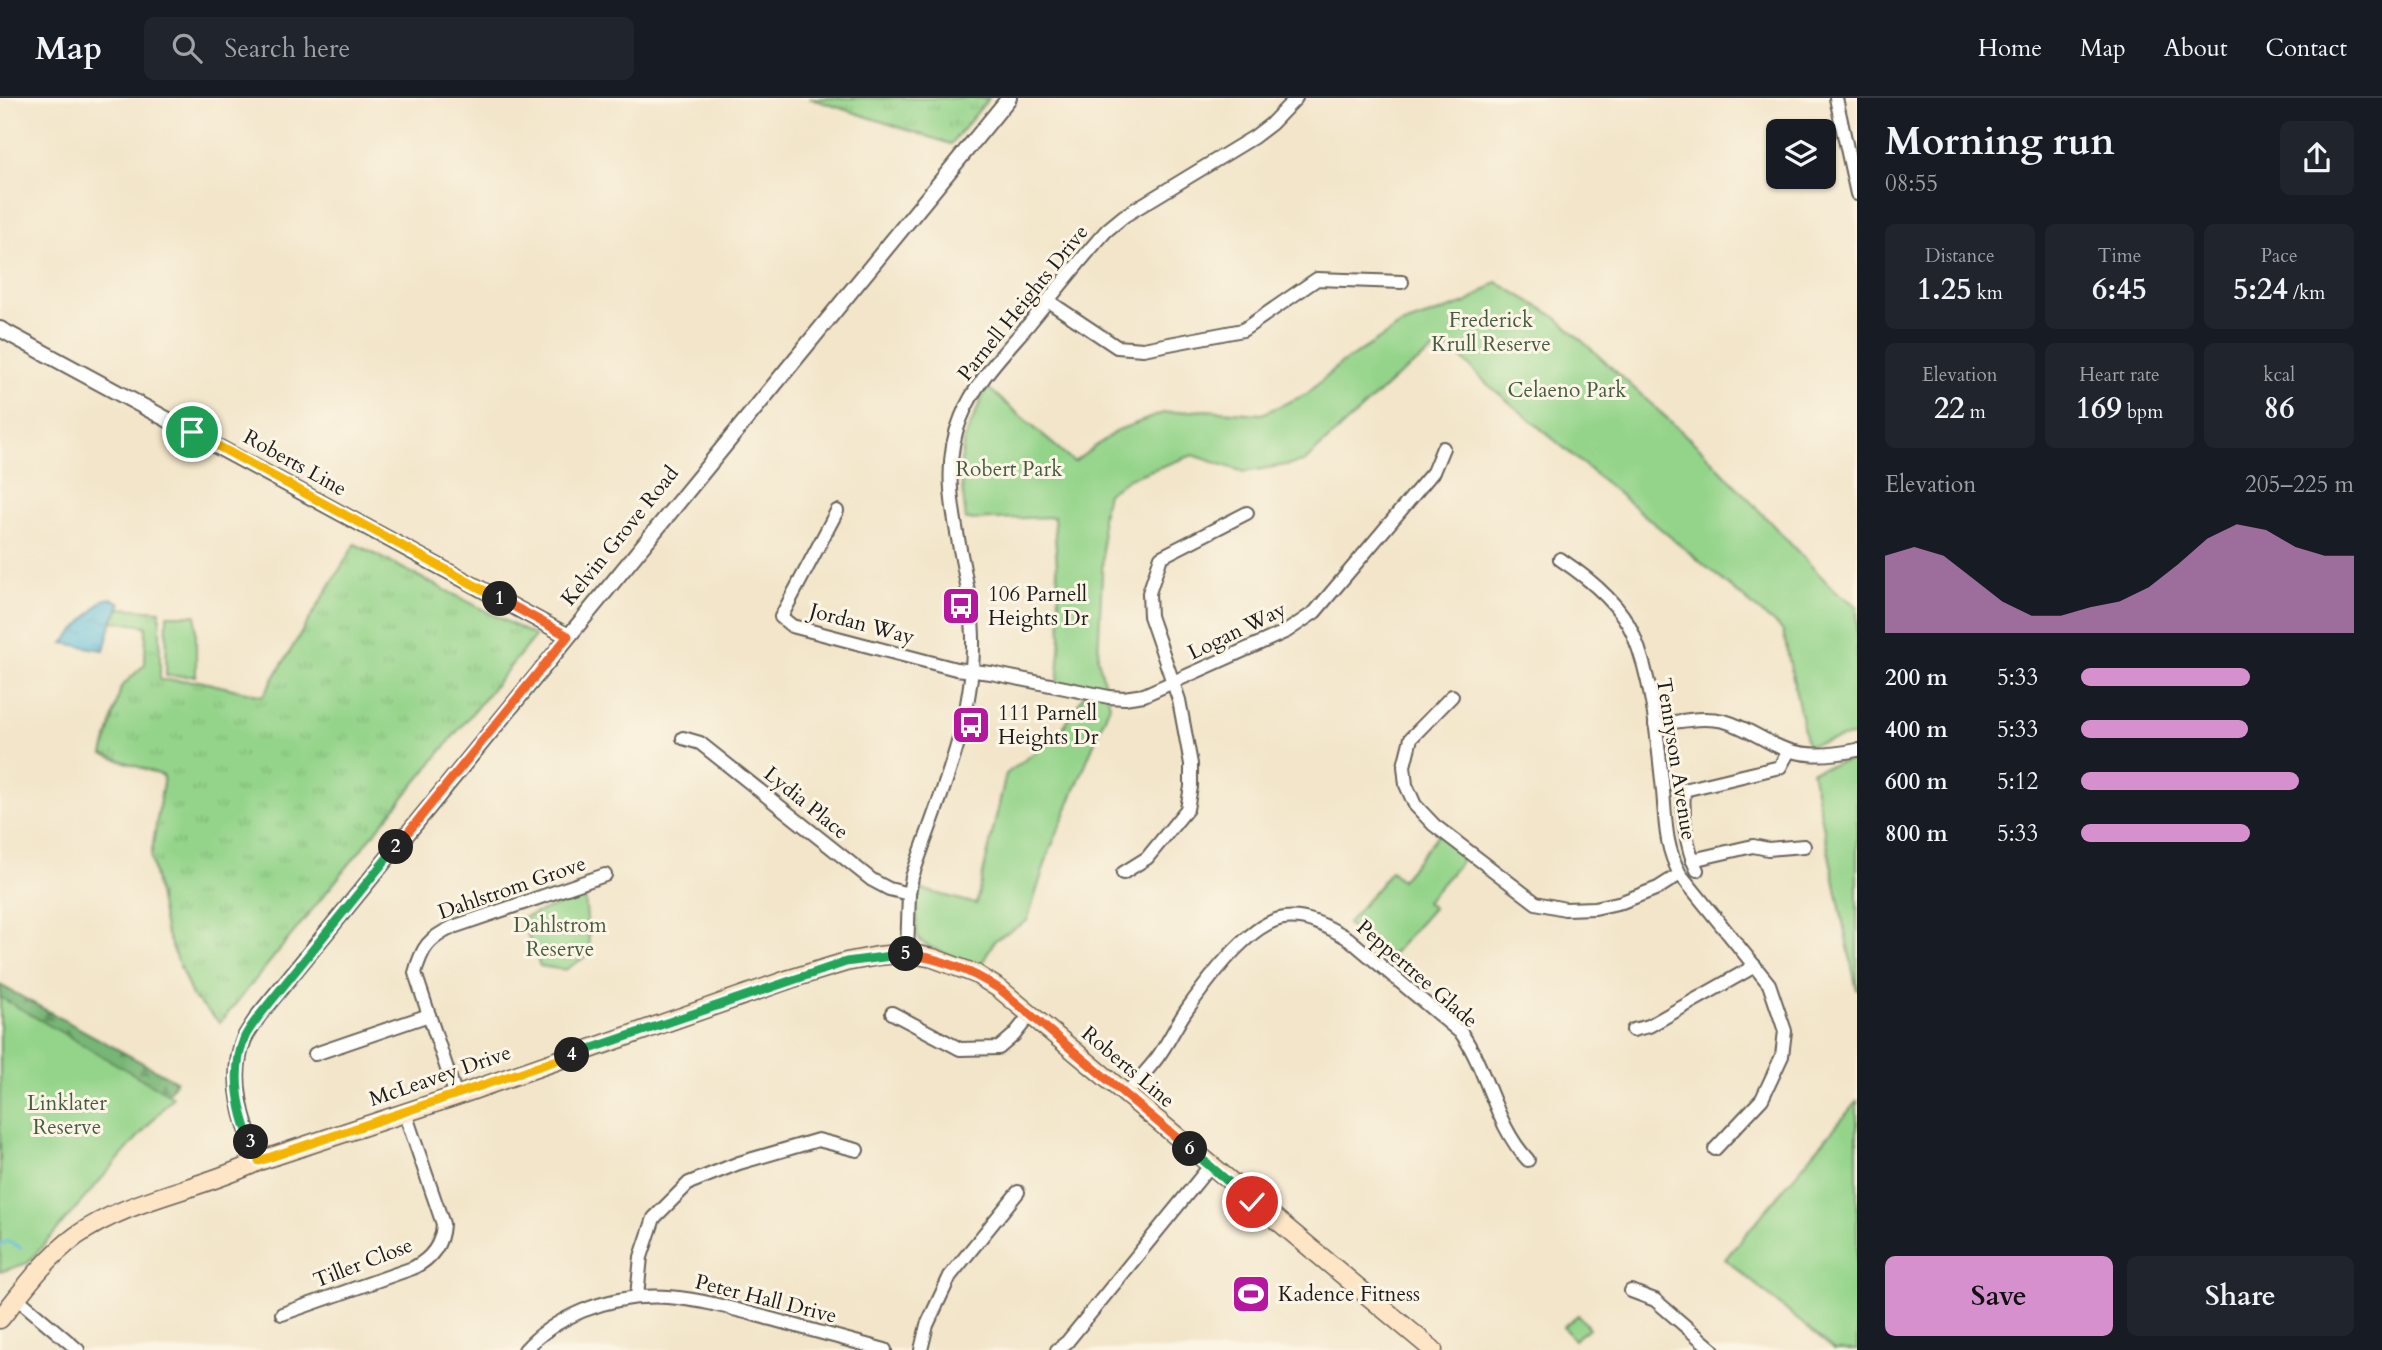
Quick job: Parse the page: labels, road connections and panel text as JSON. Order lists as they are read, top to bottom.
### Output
{
  "streets": {
    "main road": ["Roberts Line", "McLeavey Drive"],
    "street": [
      "Parnell Heights Drive",
      "Kelvin Grove Road",
      "Jordan Way",
      "Logan Way",
      "Tennyson Avenue",
      "Lydia Place",
      "Dahlstrom Grove",
      "Peppertree Glade",
      "Tiller Close",
      "Peter Hall Drive"
    ]
  },
  "crossings": [
    ["Parnell Heights Drive", "Roberts Line"],
    ["Parnell Heights Drive", "Jordan Way"],
    ["Parnell Heights Drive", "Logan Way"],
    ["Parnell Heights Drive", "Lydia Place"],
    ["Parnell Heights Drive", "McLeavey Drive"],
    ["Roberts Line", "Kelvin Grove Road"],
    ["Roberts Line", "Peppertree Glade"],
    ["Roberts Line", "McLeavey Drive"],
    ["Kelvin Grove Road", "McLeavey Drive"],
    ["Jordan Way", "Logan Way"],
    ["Dahlstrom Grove", "McLeavey Drive"],
    ["McLeavey Drive", "Tiller Close"]
  ],
  "parks": [
    "Frederick Krull Reserve",
    "Celaeno Park",
    "Robert Park",
    "Dahlstrom Reserve",
    "Linklater Reserve"
  ],
  "places": {
    "bus stop": ["106 Parnell Heights Dr", "111 Parnell Heights Dr"],
    "sports": ["Kadence Fitness"]
  },
  "page": {
    "header": "Map",
    "search": "Search here",
    "nav": [
      "Home",
      "Map",
      "About",
      "Contact"
    ],
    "heading": ["Morning run", "08:55"],
    "stats": [
      ["Distance", "1.25 km"],
      ["Time", "6:45"],
      ["Pace", "5:24 /km"],
      ["Elevation", "22 m"],
      ["Heart rate", "169 bpm"],
      ["kcal", "86"]
    ],
    "chart": ["Elevation", "205–225 m"],
    "pins": [
      "1",
      "2",
      "5",
      "4",
      "3",
      "6"
    ],
    "list": [
      {
        "name": "200 m",
        "note": "5:33"
      },
      {
        "name": "400 m",
        "note": "5:33"
      },
      {
        "name": "600 m",
        "note": "5:12"
      },
      {
        "name": "800 m",
        "note": "5:33"
      }
    ],
    "buttons": ["Save", "Share"]
  }
}
